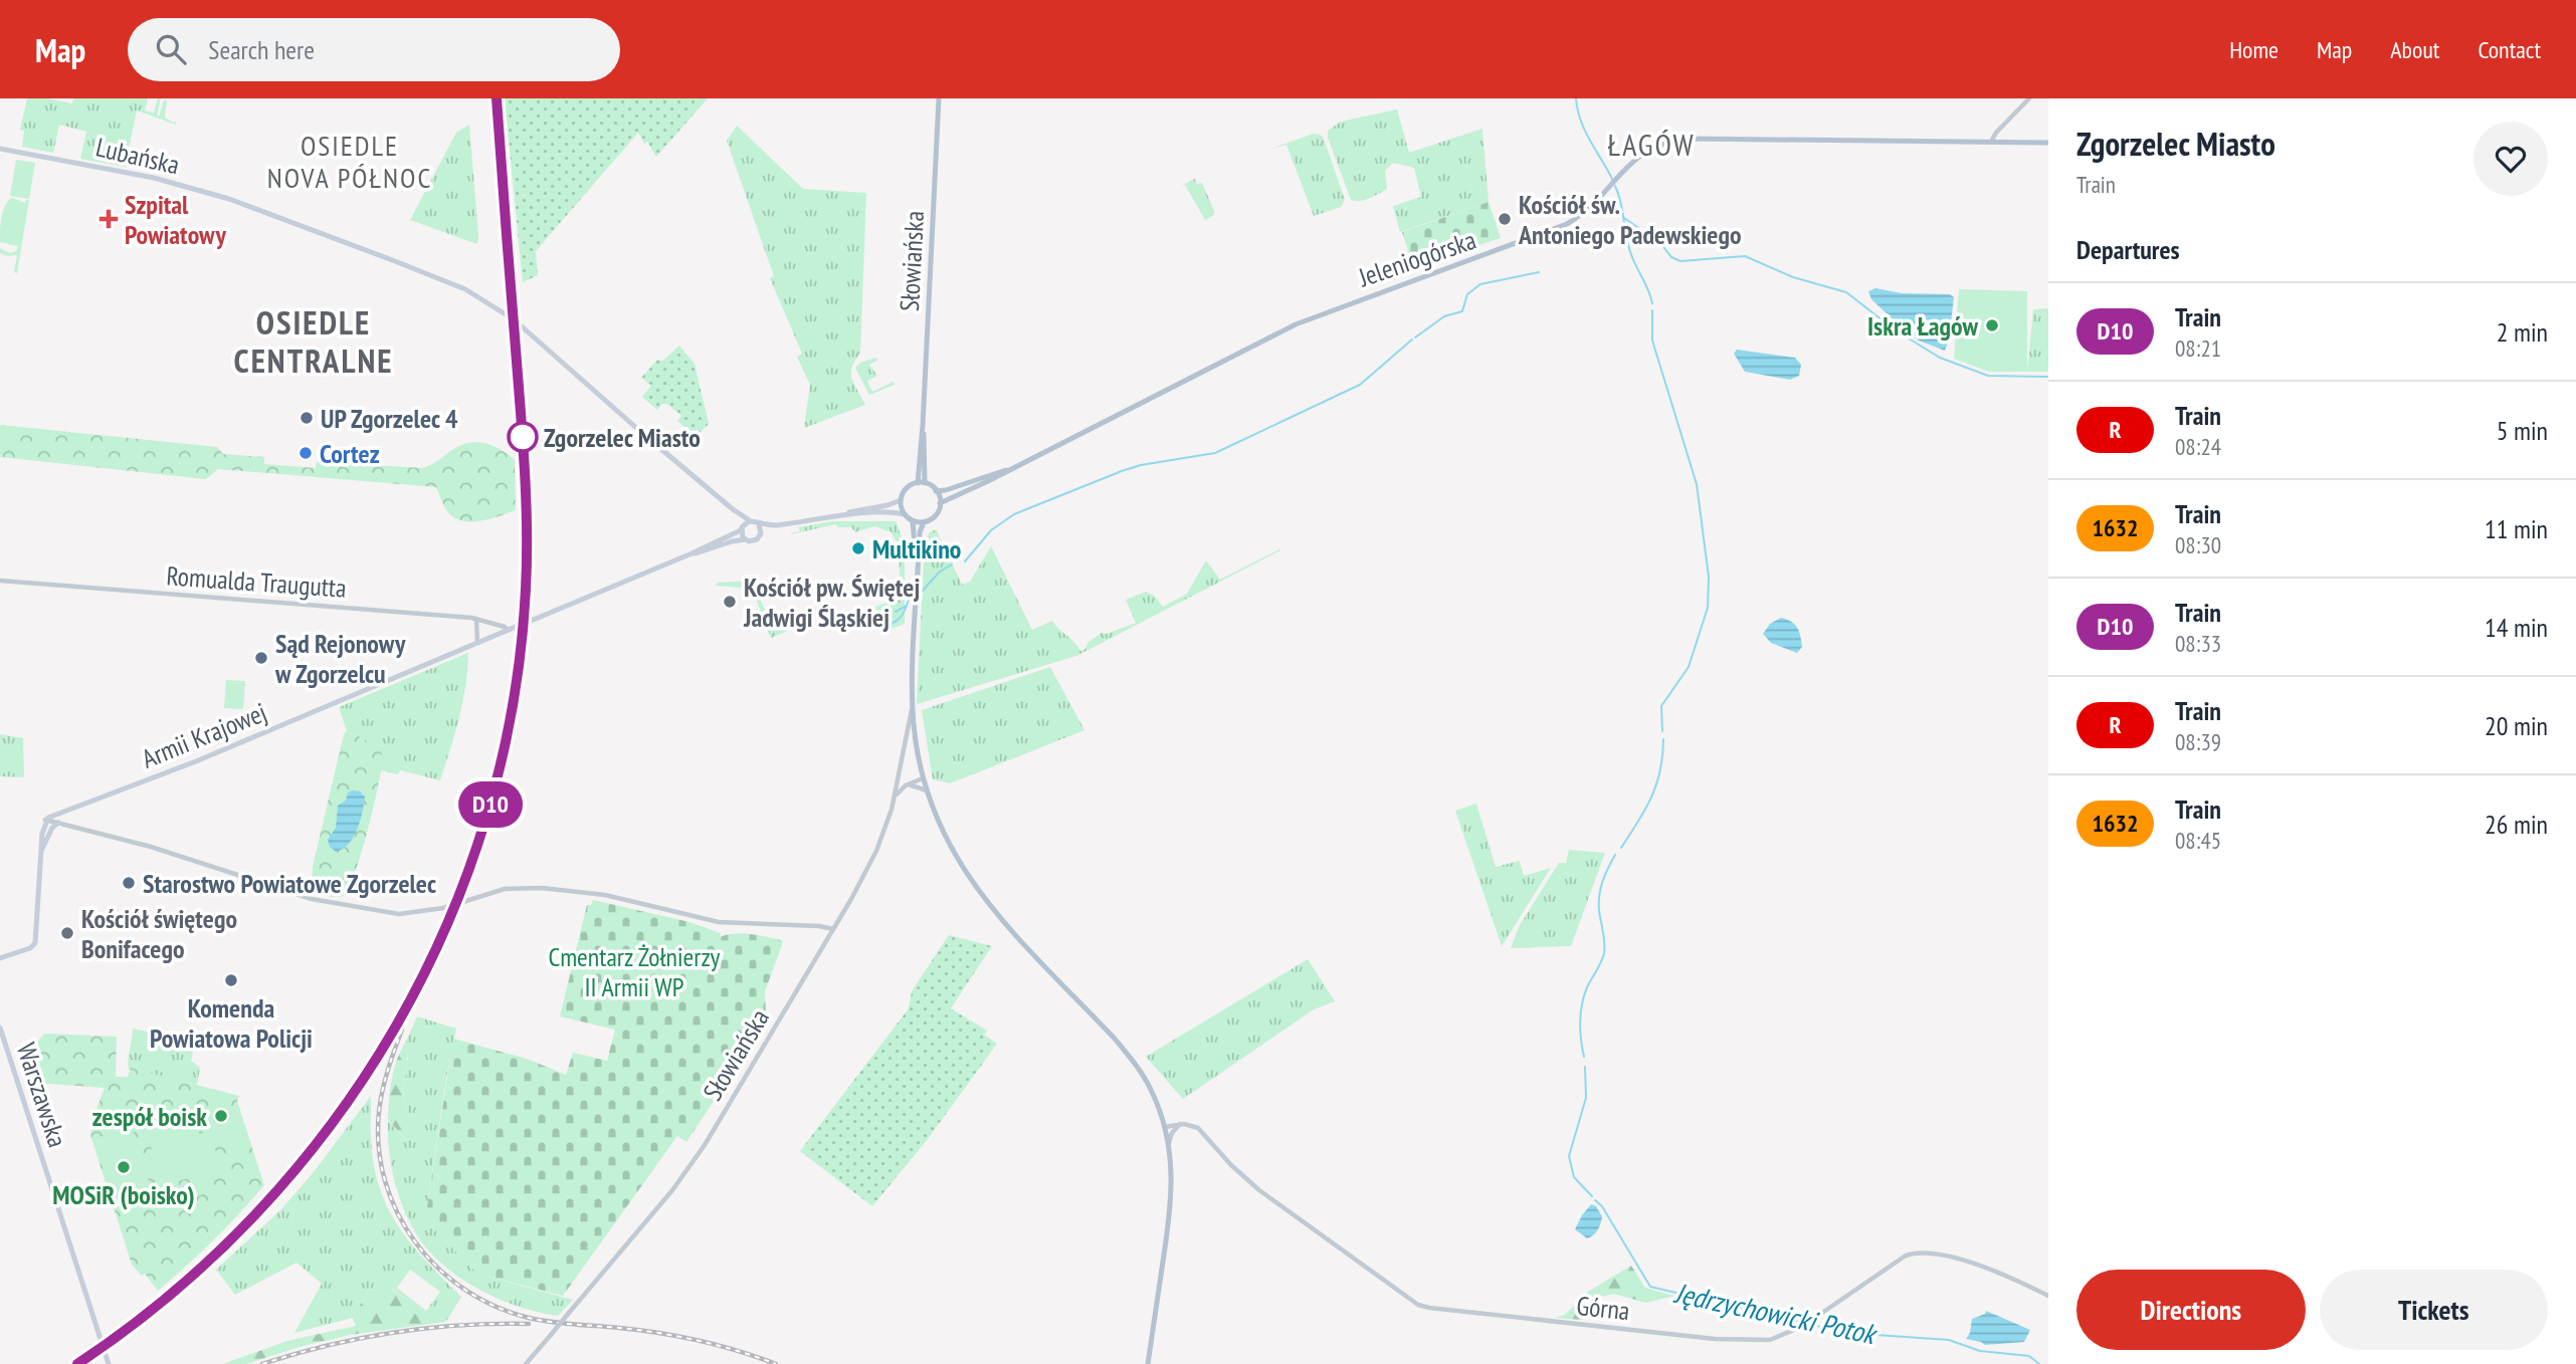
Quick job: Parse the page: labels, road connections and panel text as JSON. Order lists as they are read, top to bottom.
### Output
{
  "streets": {
    "main road": [
      "Lubańska",
      "Jeleniogórska",
      "Słowiańska",
      "Armii Krajowej",
      "Warszawska"
    ],
    "street": ["Romualda Traugutta", "Górna"]
  },
  "crossings": [
    ["Lubańska", "Armii Krajowej"],
    ["Jeleniogórska", "Słowiańska"],
    ["Romualda Traugutta", "Armii Krajowej"]
  ],
  "districts": ["ŁAGÓW", "OSIEDLE NOVA PÓŁNOC", "OSIEDLE CENTRALNE"],
  "water": ["Jędrzychowicki Potok"],
  "parks": ["Cmentarz Żołnierzy II Armii WP"],
  "places": {
    "health": ["Szpital Powiatowy"],
    "other": [
      "Kościół św. Antoniego Padewskiego",
      "Iskra Łagów",
      "UP Zgorzelec 4",
      "Zgorzelec Miasto",
      "Cortez",
      "Multikino",
      "Kościół pw. Świętej Jadwigi Śląskiej",
      "Sąd Rejonowy w Zgorzelcu",
      "Starostwo Powiatowe Zgorzelec",
      "Kościół świętego Bonifacego",
      "Komenda Powiatowa Policji",
      "zespół boisk",
      "MOSiR (boisko)"
    ]
  },
  "page": {
    "header": "Map",
    "search": "Search here",
    "nav": [
      "Home",
      "Map",
      "About",
      "Contact"
    ],
    "on_map": "D10",
    "heading": [
      ["Zgorzelec Miasto", "Train"],
      "Departures"
    ],
    "list": [
      {
        "mark": "D10",
        "name": "Train",
        "note": "08:21",
        "value": "2 min"
      },
      {
        "mark": "R",
        "name": "Train",
        "note": "08:24",
        "value": "5 min"
      },
      {
        "mark": "1632",
        "name": "Train",
        "note": "08:30",
        "value": "11 min"
      },
      {
        "mark": "D10",
        "name": "Train",
        "note": "08:33",
        "value": "14 min"
      },
      {
        "mark": "R",
        "name": "Train",
        "note": "08:39",
        "value": "20 min"
      },
      {
        "mark": "1632",
        "name": "Train",
        "note": "08:45",
        "value": "26 min"
      }
    ],
    "buttons": ["Directions", "Tickets"]
  }
}
